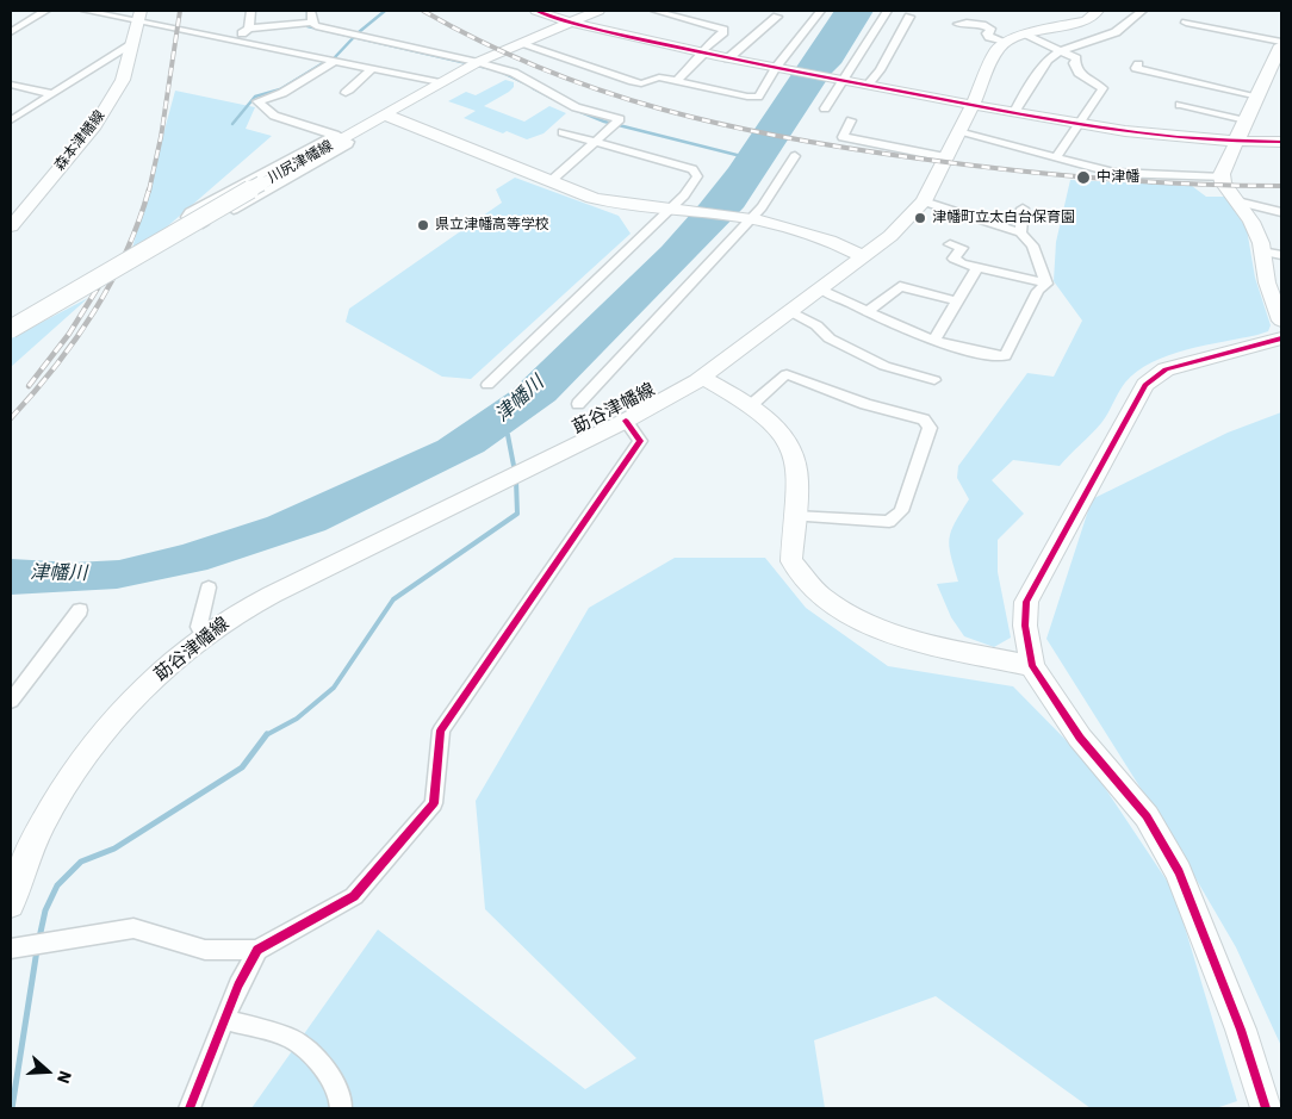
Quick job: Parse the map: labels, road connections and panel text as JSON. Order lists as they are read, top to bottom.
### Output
{
  "streets": {
    "street": ["森本津幡線", "川尻津幡線", "莇谷津幡線"]
  },
  "water": ["津幡川"],
  "places": ["中津幡", "津幡町立太白台保育園", "県立津幡高等学校"],
  "north": "right"
}
